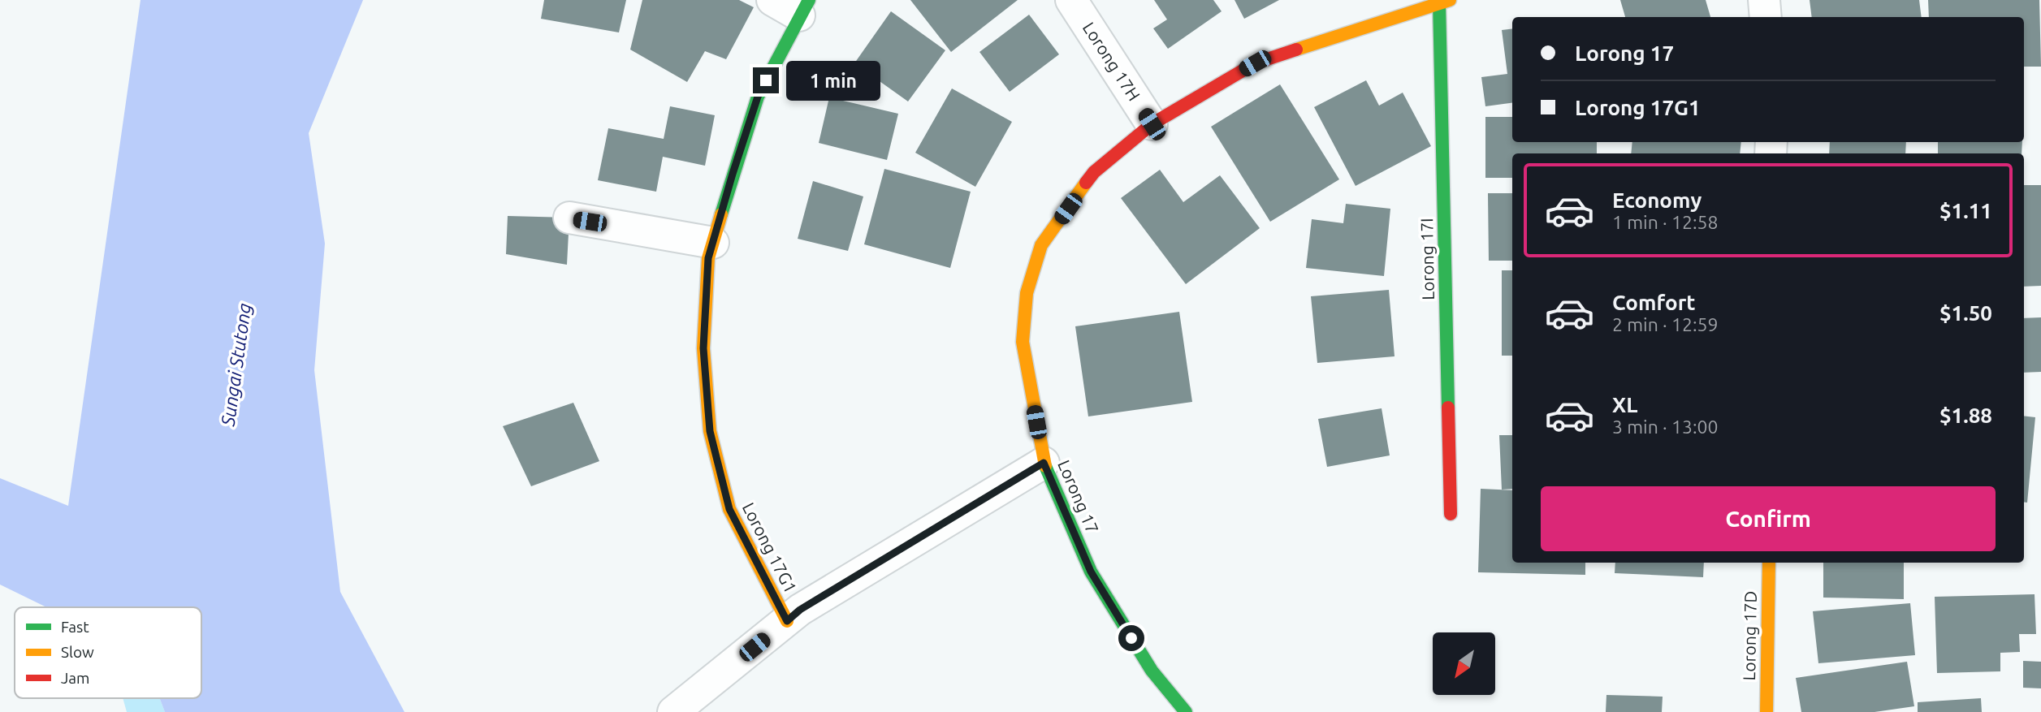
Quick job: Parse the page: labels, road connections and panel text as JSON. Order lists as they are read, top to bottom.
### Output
{
  "streets": {
    "street": [
      "Lorong 17H",
      "Lorong 17I",
      "Lorong 17",
      "Lorong 17G1",
      "Lorong 17D"
    ]
  },
  "crossings": [
    ["Lorong 17H", "Lorong 17"],
    ["Lorong 17I", "Lorong 17"]
  ],
  "water": ["Sungai Stutong"],
  "legend": ["Fast", "Slow", "Jam"],
  "north": "bottom left",
  "page": {
    "banner": ["Lorong 17", "Lorong 17G1"],
    "bubble": "1 min",
    "list": [
      {
        "name": "Economy",
        "note": "1 min · 12:58",
        "value": "$1.11"
      },
      {
        "name": "Comfort",
        "note": "2 min · 12:59",
        "value": "$1.50"
      },
      {
        "name": "XL",
        "note": "3 min · 13:00",
        "value": "$1.88"
      }
    ],
    "buttons": "Confirm"
  }
}
